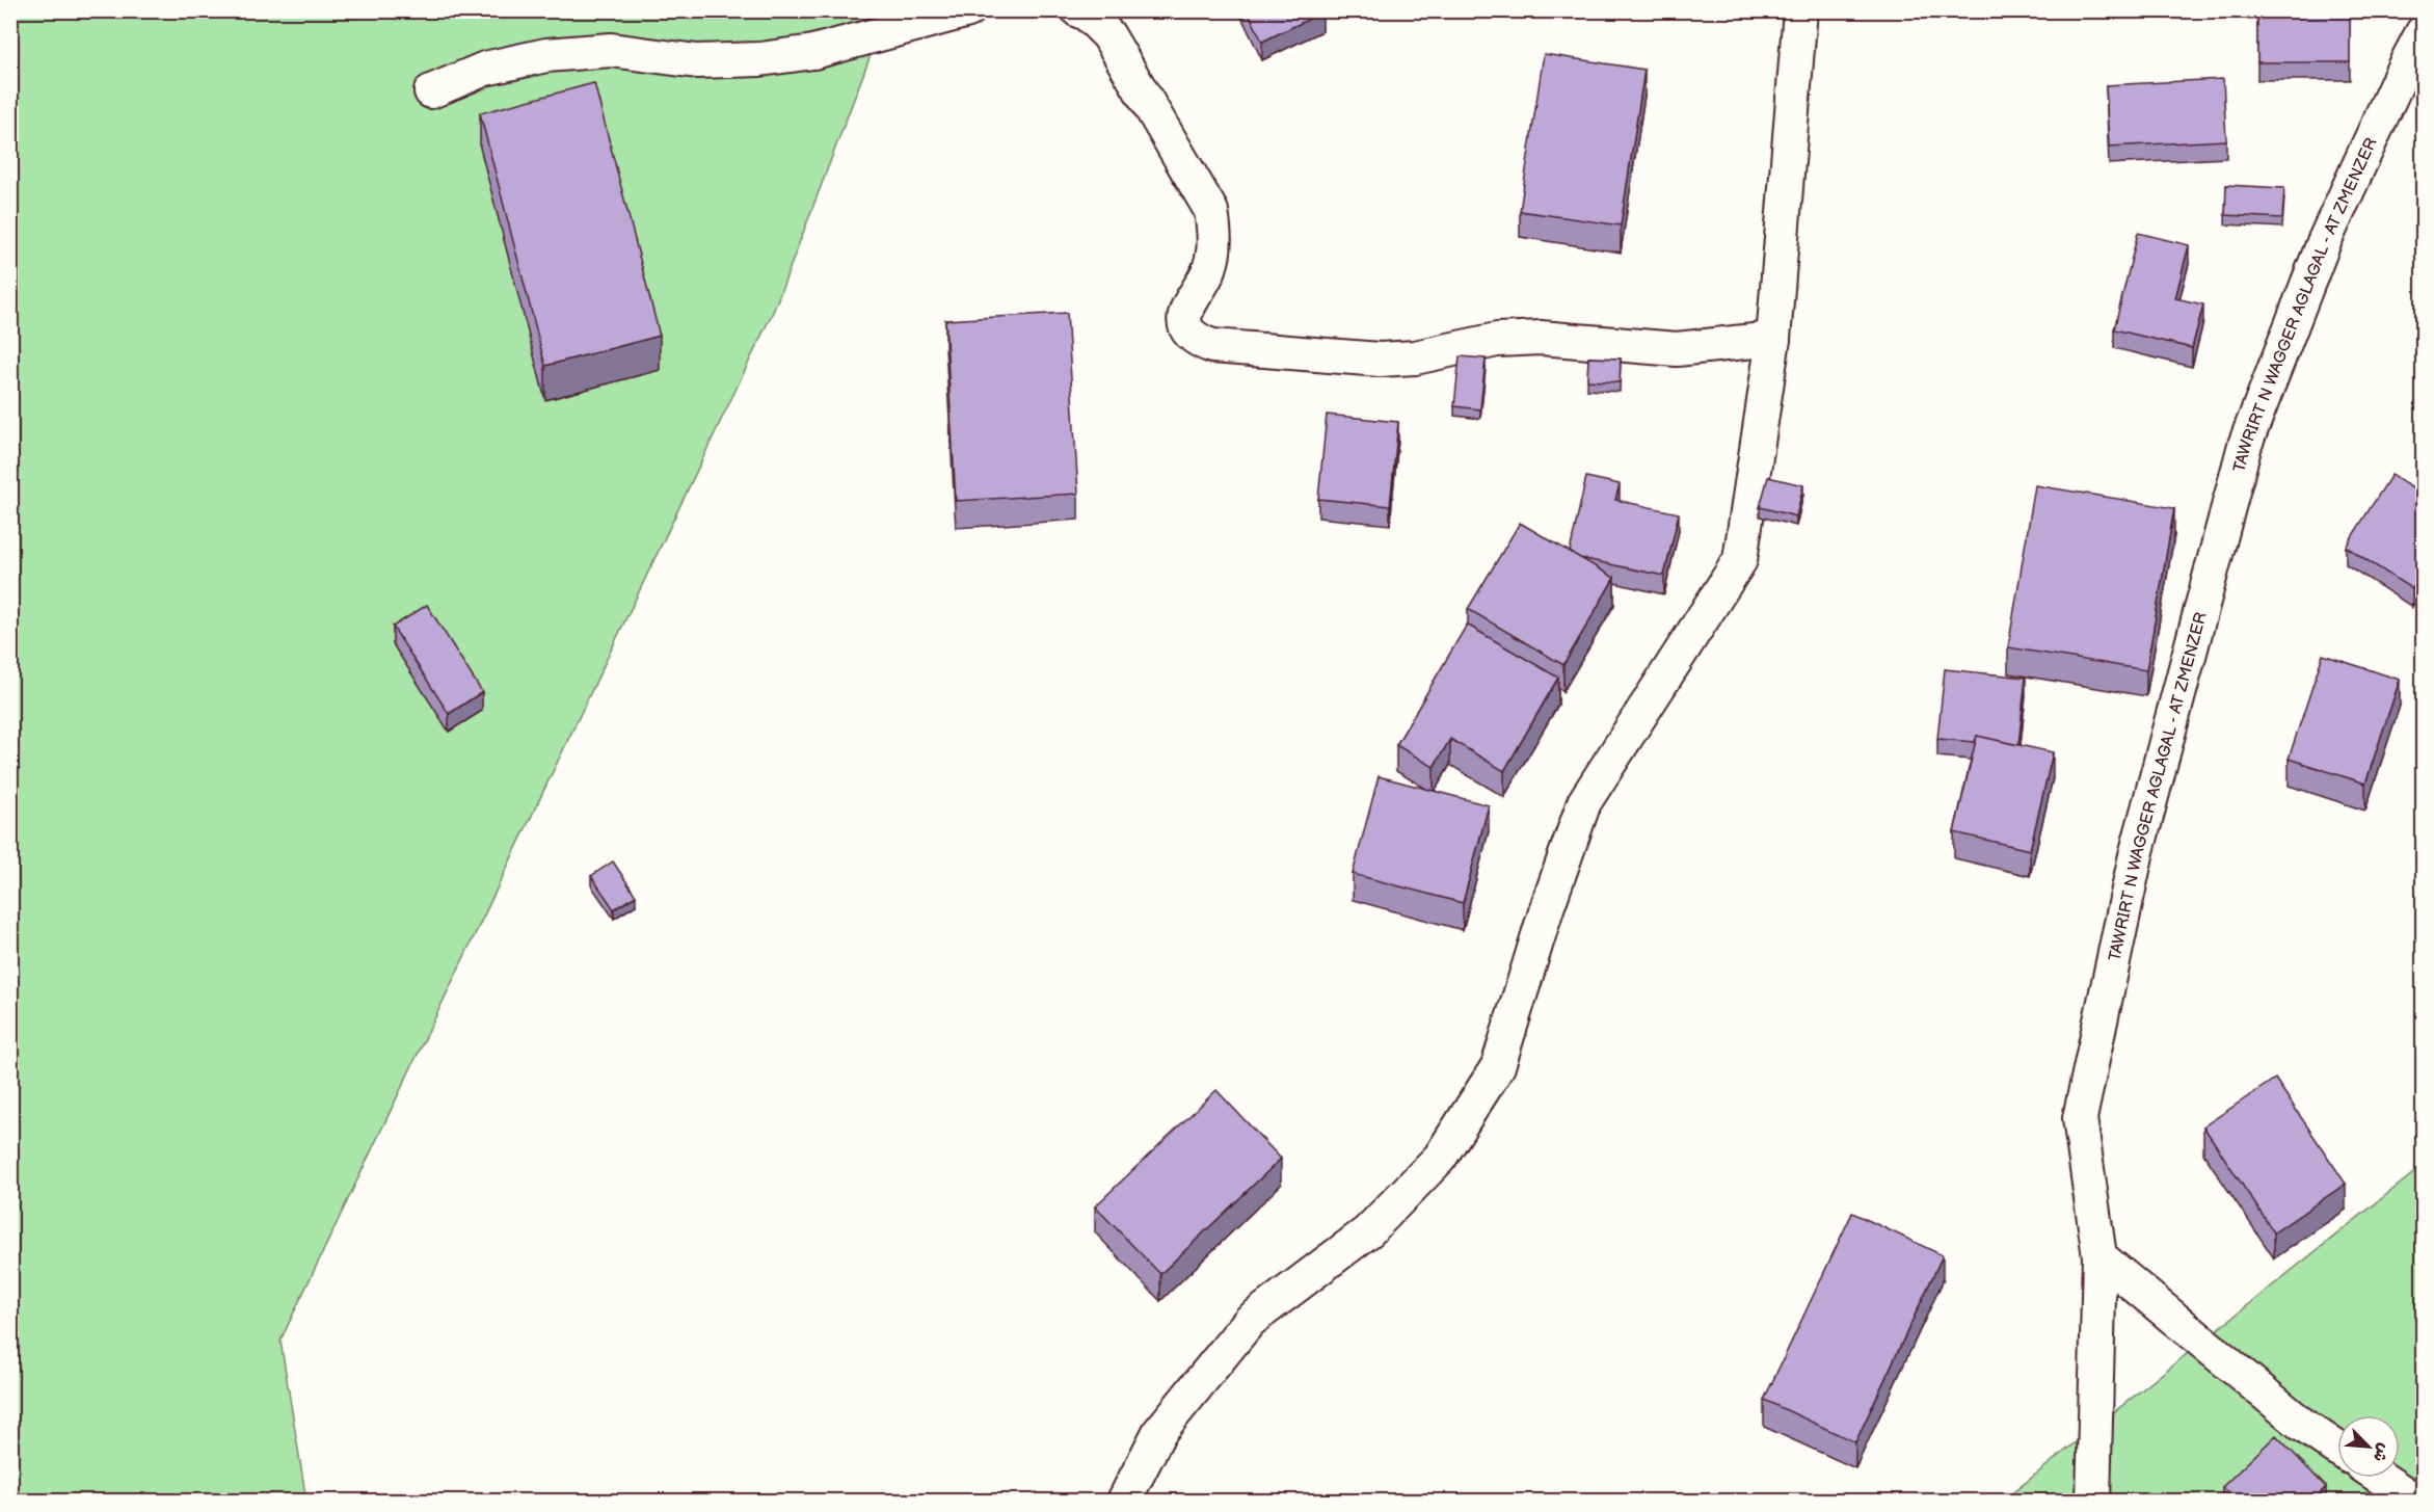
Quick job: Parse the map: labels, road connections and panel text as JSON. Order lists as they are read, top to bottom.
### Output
{
  "streets": {
    "street": ["TAWRIRT N WAGGER AGLAGAL - AT ZMENZER"]
  },
  "north": "bottom right"
}
